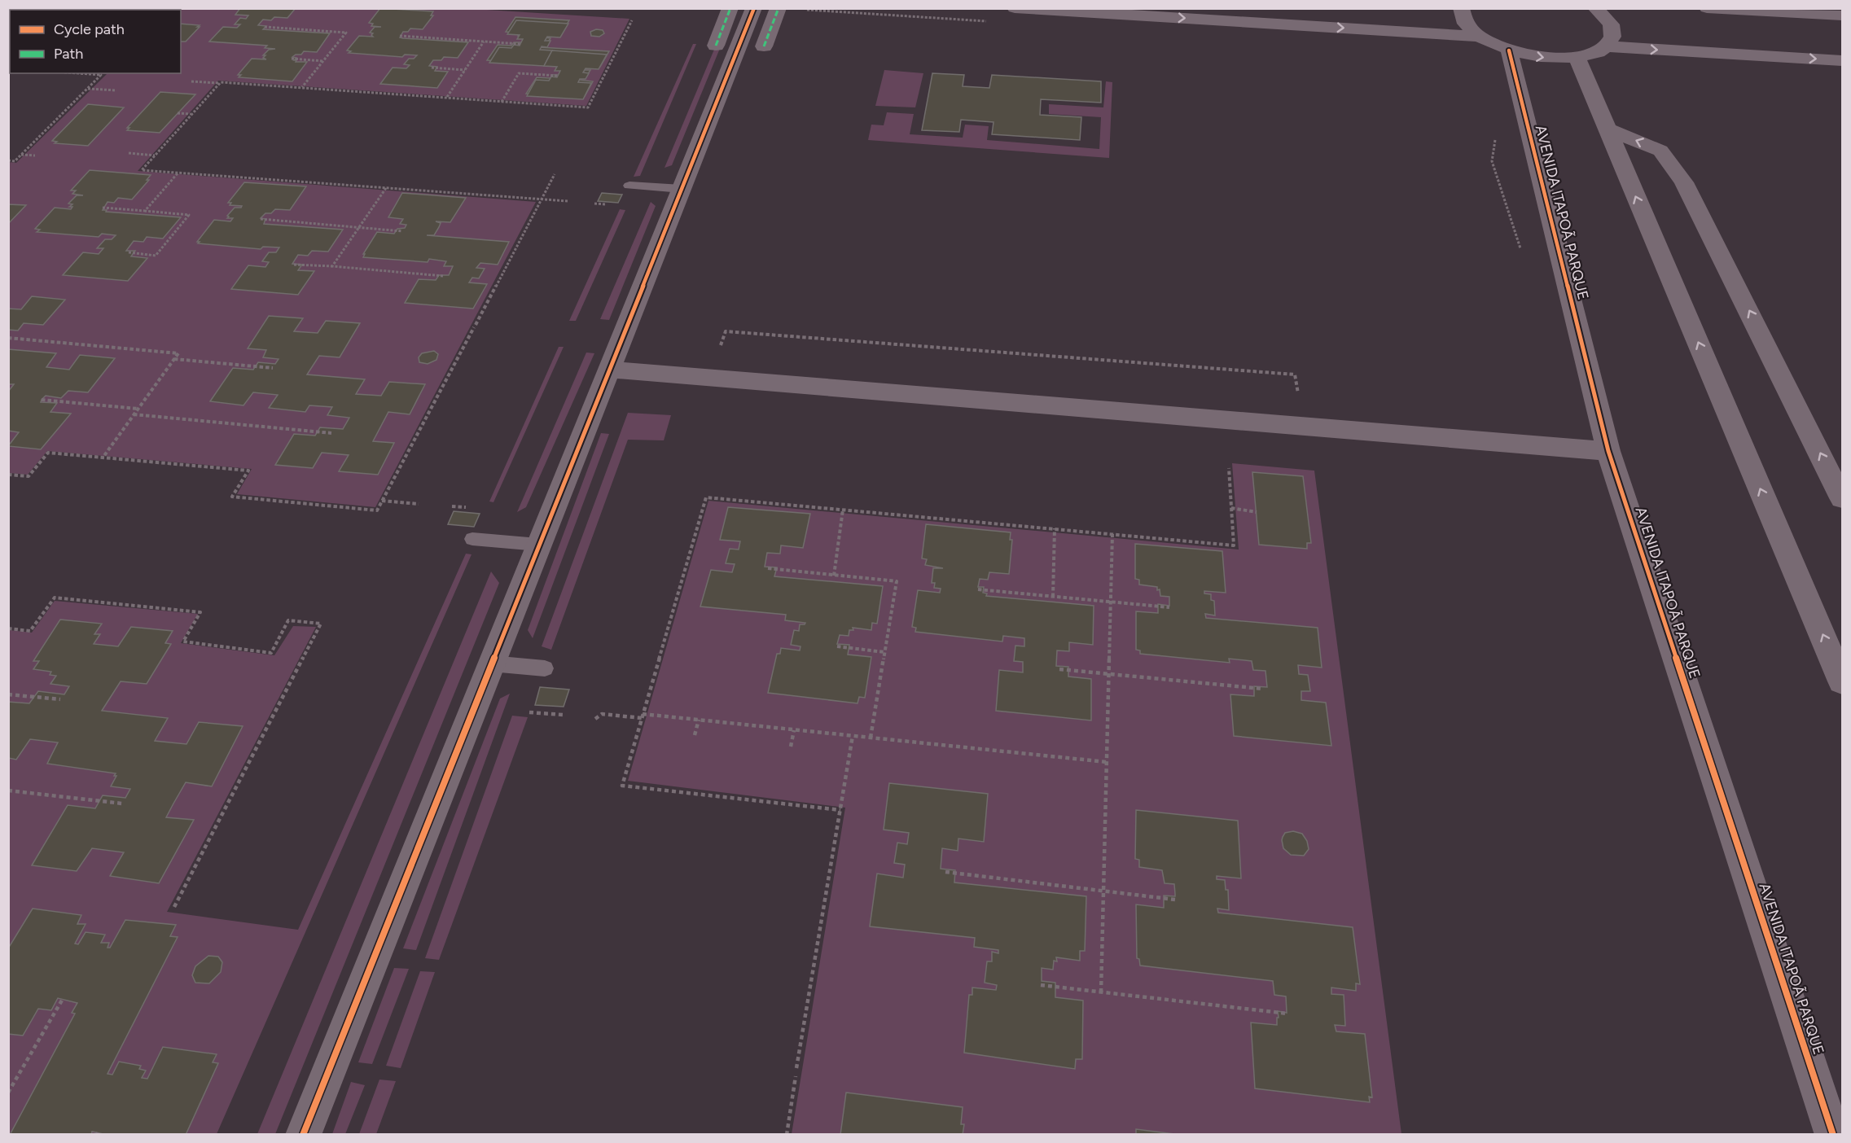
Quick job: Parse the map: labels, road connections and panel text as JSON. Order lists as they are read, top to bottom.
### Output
{
  "streets": {
    "street": ["AVENIDA ITAPOÃ PARQUE"]
  },
  "legend": ["Cycle path", "Path"]
}
